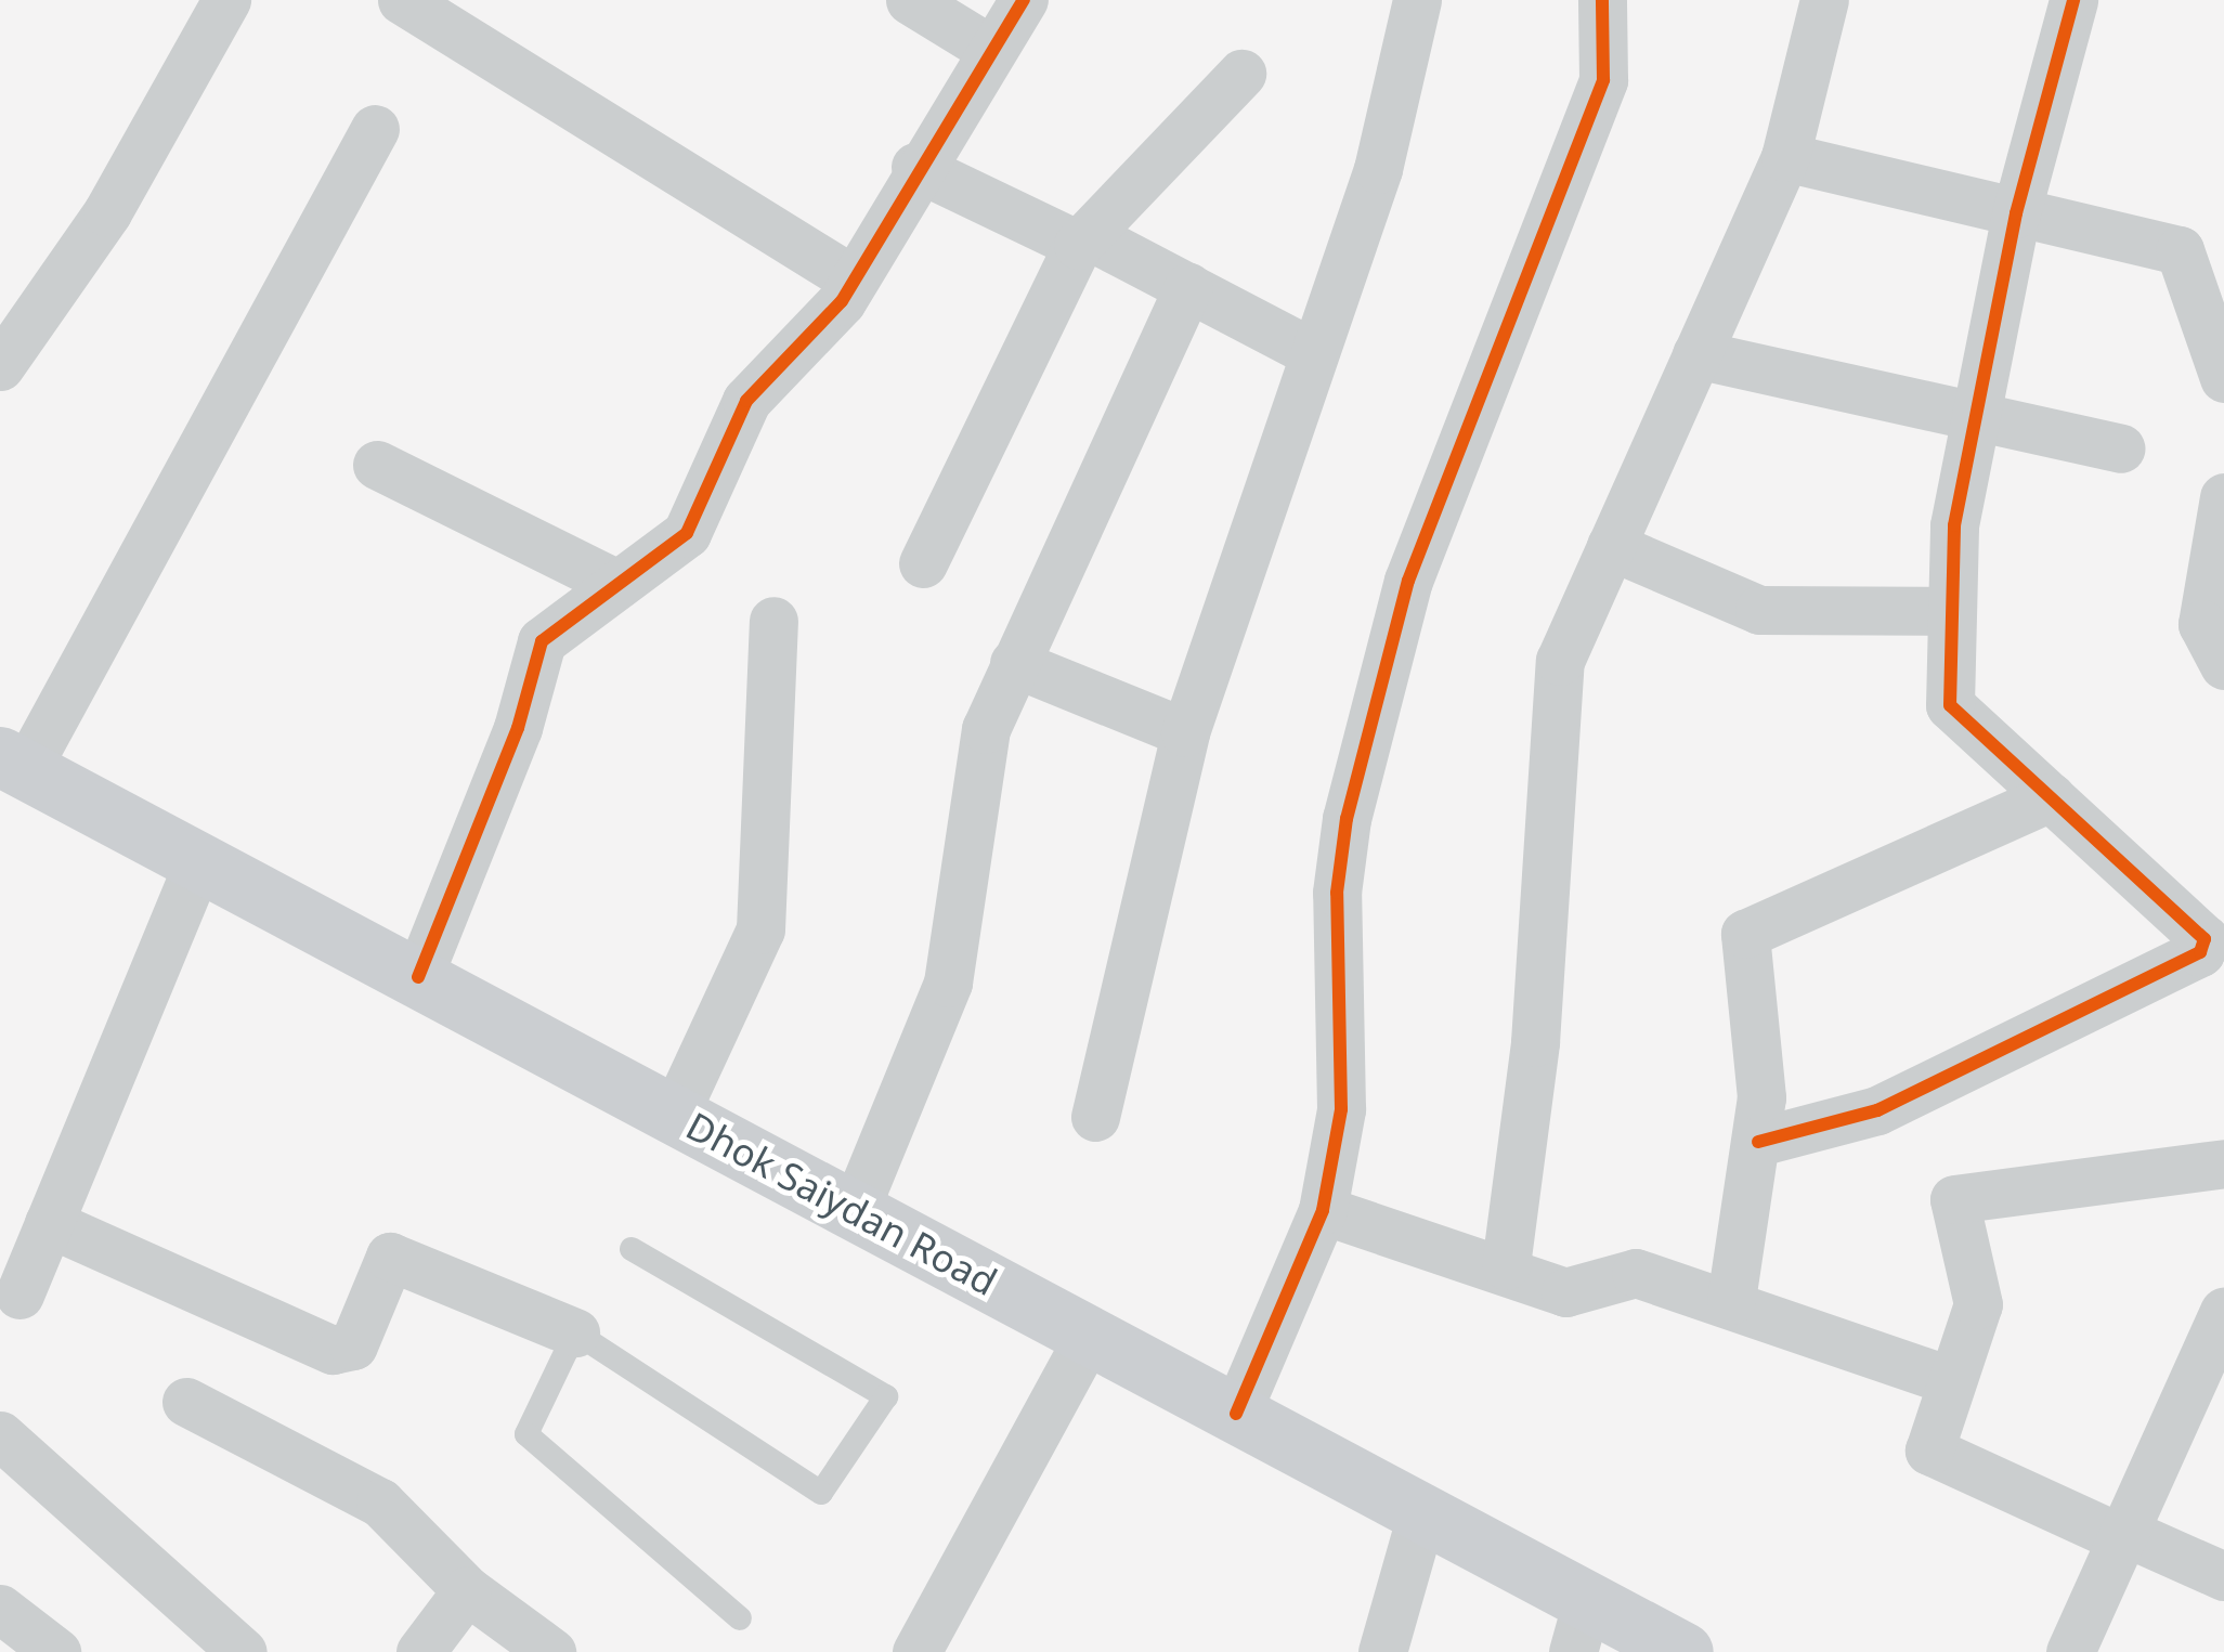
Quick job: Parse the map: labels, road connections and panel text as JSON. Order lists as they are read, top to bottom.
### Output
{
  "streets": {
    "main road": ["Dhok Saiydan Road"]
  }
}
